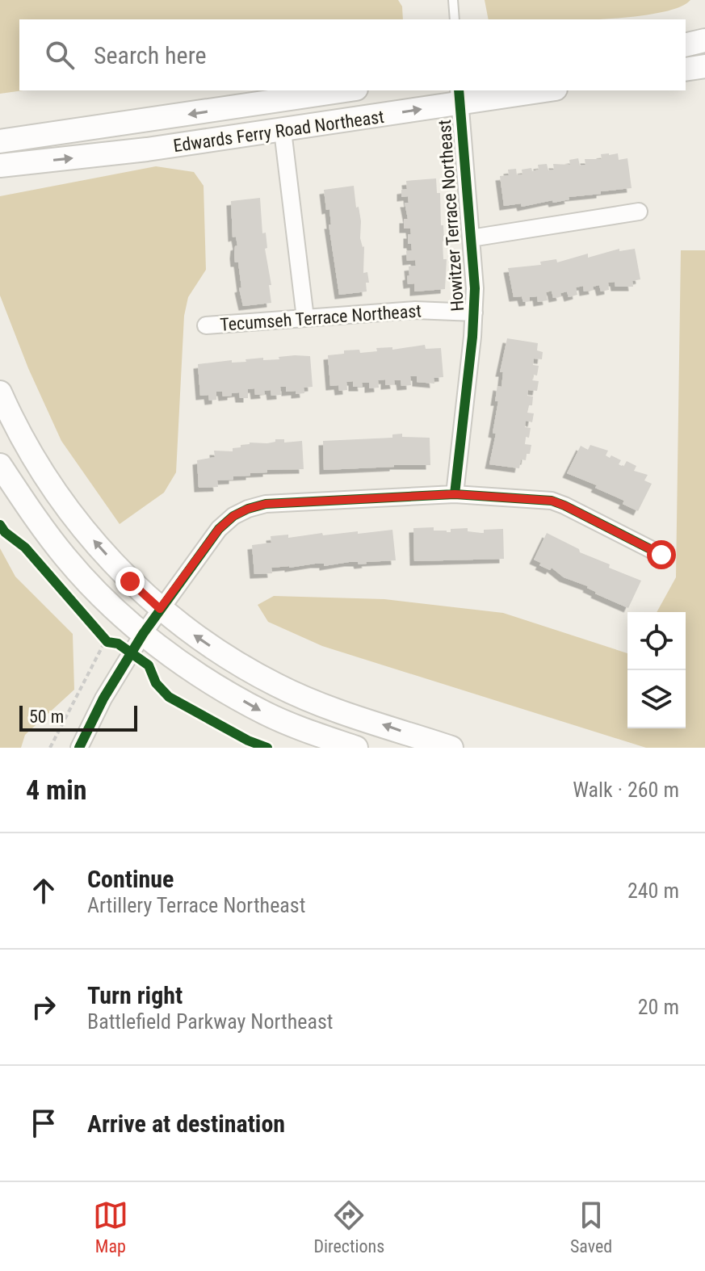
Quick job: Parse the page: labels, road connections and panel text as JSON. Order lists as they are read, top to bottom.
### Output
{
  "streets": {
    "main road": ["Edwards Ferry Road Northeast"],
    "street": ["Howitzer Terrace Northeast", "Tecumseh Terrace Northeast"]
  },
  "crossings": [
    ["Edwards Ferry Road Northeast", "Howitzer Terrace Northeast"],
    ["Howitzer Terrace Northeast", "Tecumseh Terrace Northeast"]
  ],
  "scale_bar": "50 m",
  "page": {
    "search": "Search here",
    "scale": "50 m",
    "heading": ["4 min", "Walk · 260 m"],
    "list": [
      ["Continue", "Artillery Terrace Northeast", "240 m"],
      ["Turn right", "Battlefield Parkway Northeast", "20 m"],
      "Arrive at destination"
    ],
    "nav": ["Map", "Directions", "Saved"]
  }
}
